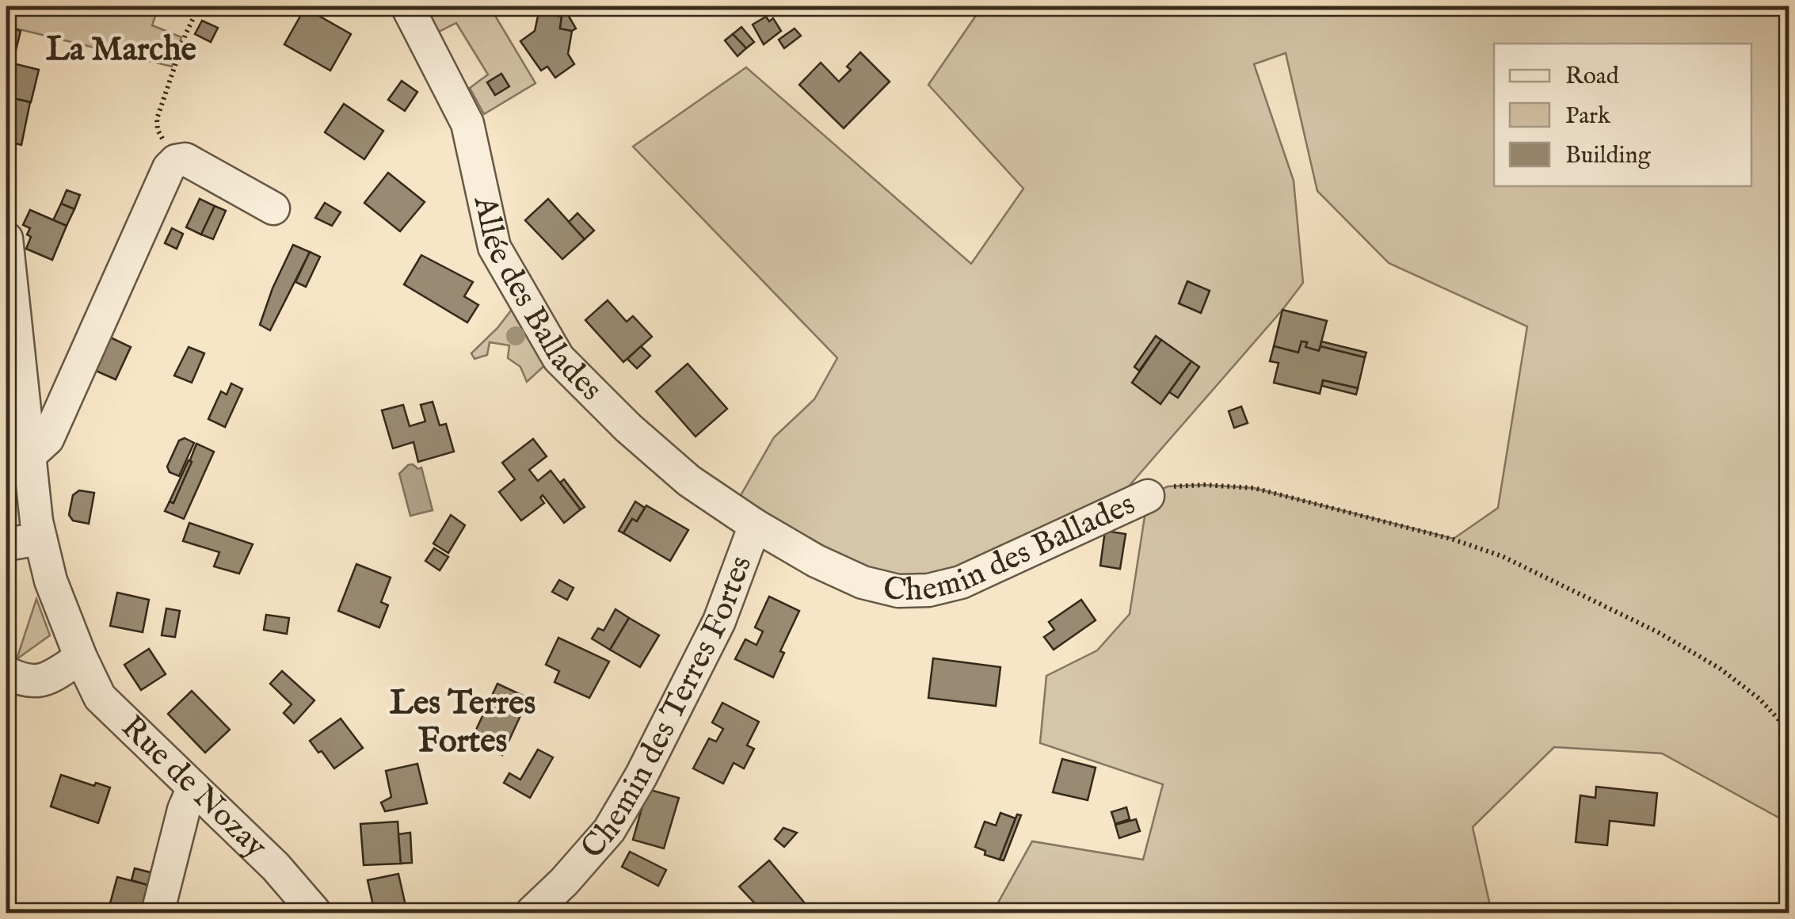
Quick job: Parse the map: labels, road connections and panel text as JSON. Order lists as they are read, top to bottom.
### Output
{
  "streets": {
    "street": [
      "Allée des Ballades",
      "Chemin des Ballades",
      "Chemin des Terres Fortes",
      "Rue de Nozay"
    ]
  },
  "crossings": [
    ["Allée des Ballades", "Chemin des Ballades"],
    ["Allée des Ballades", "Chemin des Terres Fortes"],
    ["Chemin des Ballades", "Chemin des Terres Fortes"]
  ],
  "districts": ["La Marche", "Les Terres Fortes"],
  "legend": ["Road", "Park", "Building"]
}
